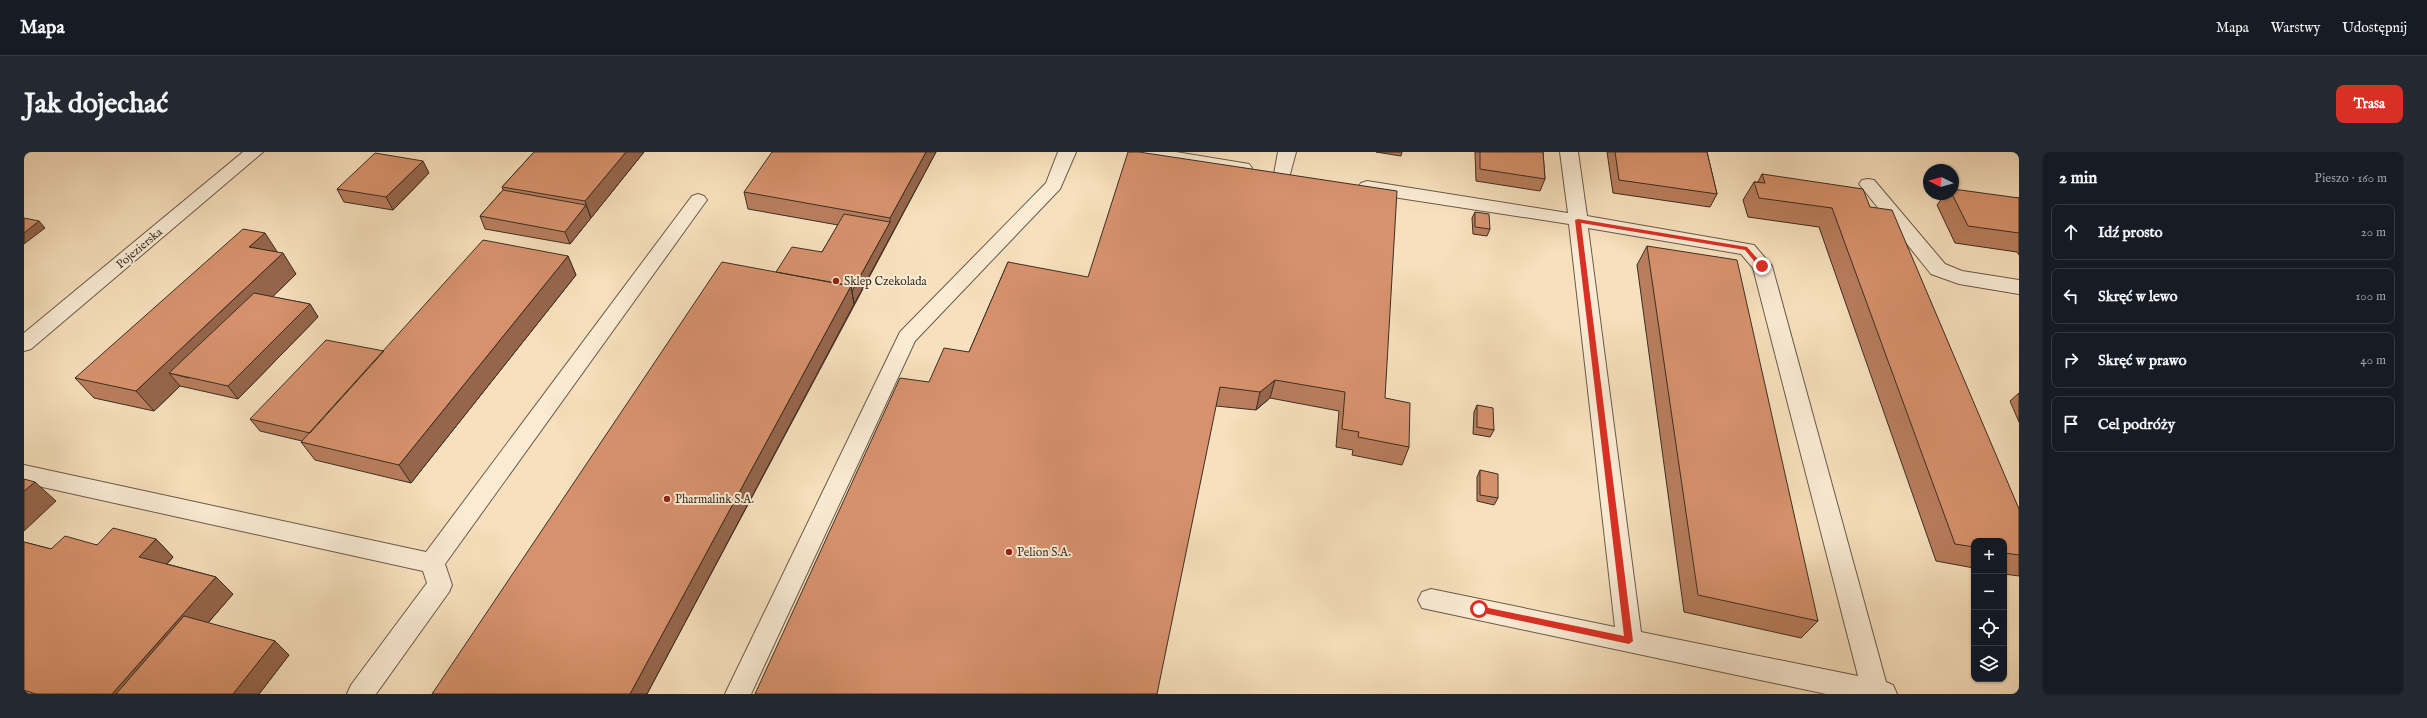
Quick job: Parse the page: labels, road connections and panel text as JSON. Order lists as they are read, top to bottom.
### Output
{
  "streets": {
    "street": ["Pojezierska"]
  },
  "places": ["Sklep Czekolada", "Pharmalink S.A.", "Pelion S.A."],
  "north": "left",
  "page": {
    "header": "Mapa",
    "nav": ["Mapa", "Warstwy", "Udostępnij"],
    "buttons": "Trasa",
    "title": "Jak dojechać",
    "heading": ["2 min", "Pieszo · 160 m"],
    "list": [
      ["Idź prosto", "20 m"],
      ["Skręć w lewo", "100 m"],
      ["Skręć w prawo", "40 m"],
      "Cel podróży"
    ],
    "map_buttons": ["+", "−"]
  }
}
